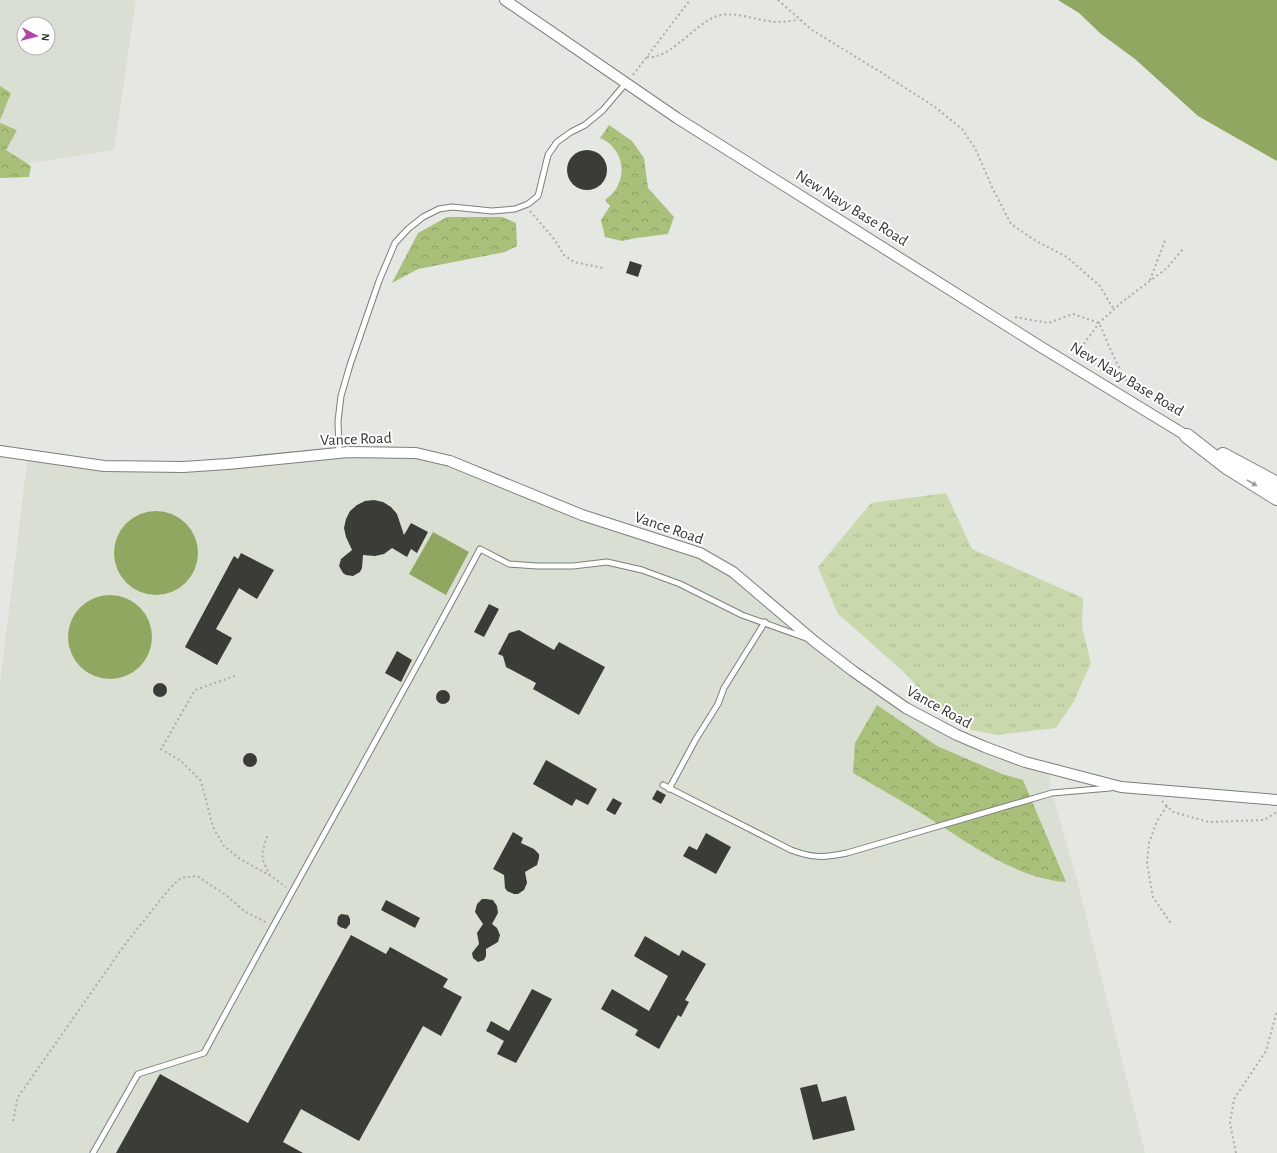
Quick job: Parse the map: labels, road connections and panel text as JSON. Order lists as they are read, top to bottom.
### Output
{
  "streets": {
    "street": ["New Navy Base Road", "Vance Road"]
  },
  "north": "right"
}
